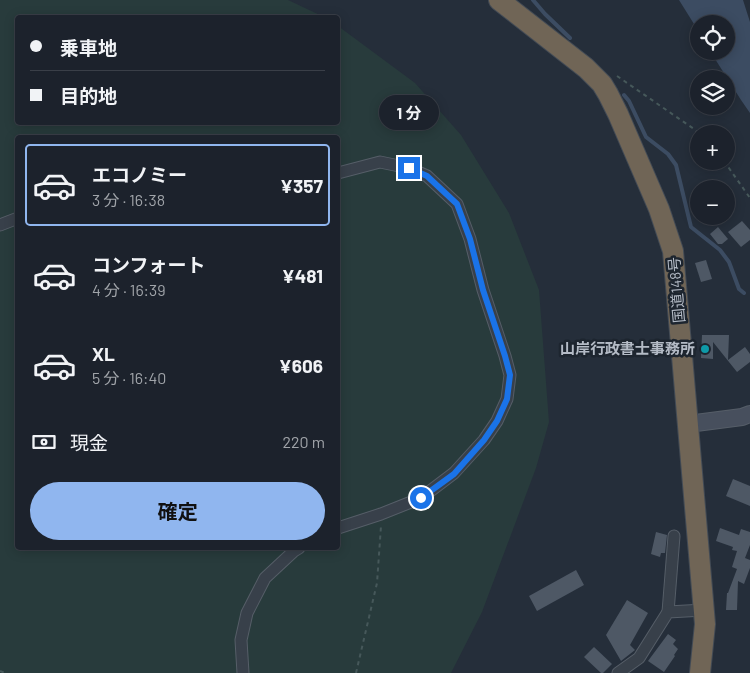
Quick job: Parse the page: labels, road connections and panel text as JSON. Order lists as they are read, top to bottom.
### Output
{
  "streets": {
    "highway": ["国道148号"]
  },
  "places": ["山岸行政書士事務所"],
  "page": {
    "map_buttons": ["+", "−"],
    "banner": ["乗車地", "目的地"],
    "bubble": "1 分",
    "list": [
      {
        "name": "エコノミー",
        "note": "3 分 · 16:38",
        "value": "¥357"
      },
      {
        "name": "コンフォート",
        "note": "4 分 · 16:39",
        "value": "¥481"
      },
      {
        "name": "XL",
        "note": "5 分 · 16:40",
        "value": "¥606"
      }
    ],
    "pay": ["現金", "220 m"],
    "buttons": "確定"
  }
}
